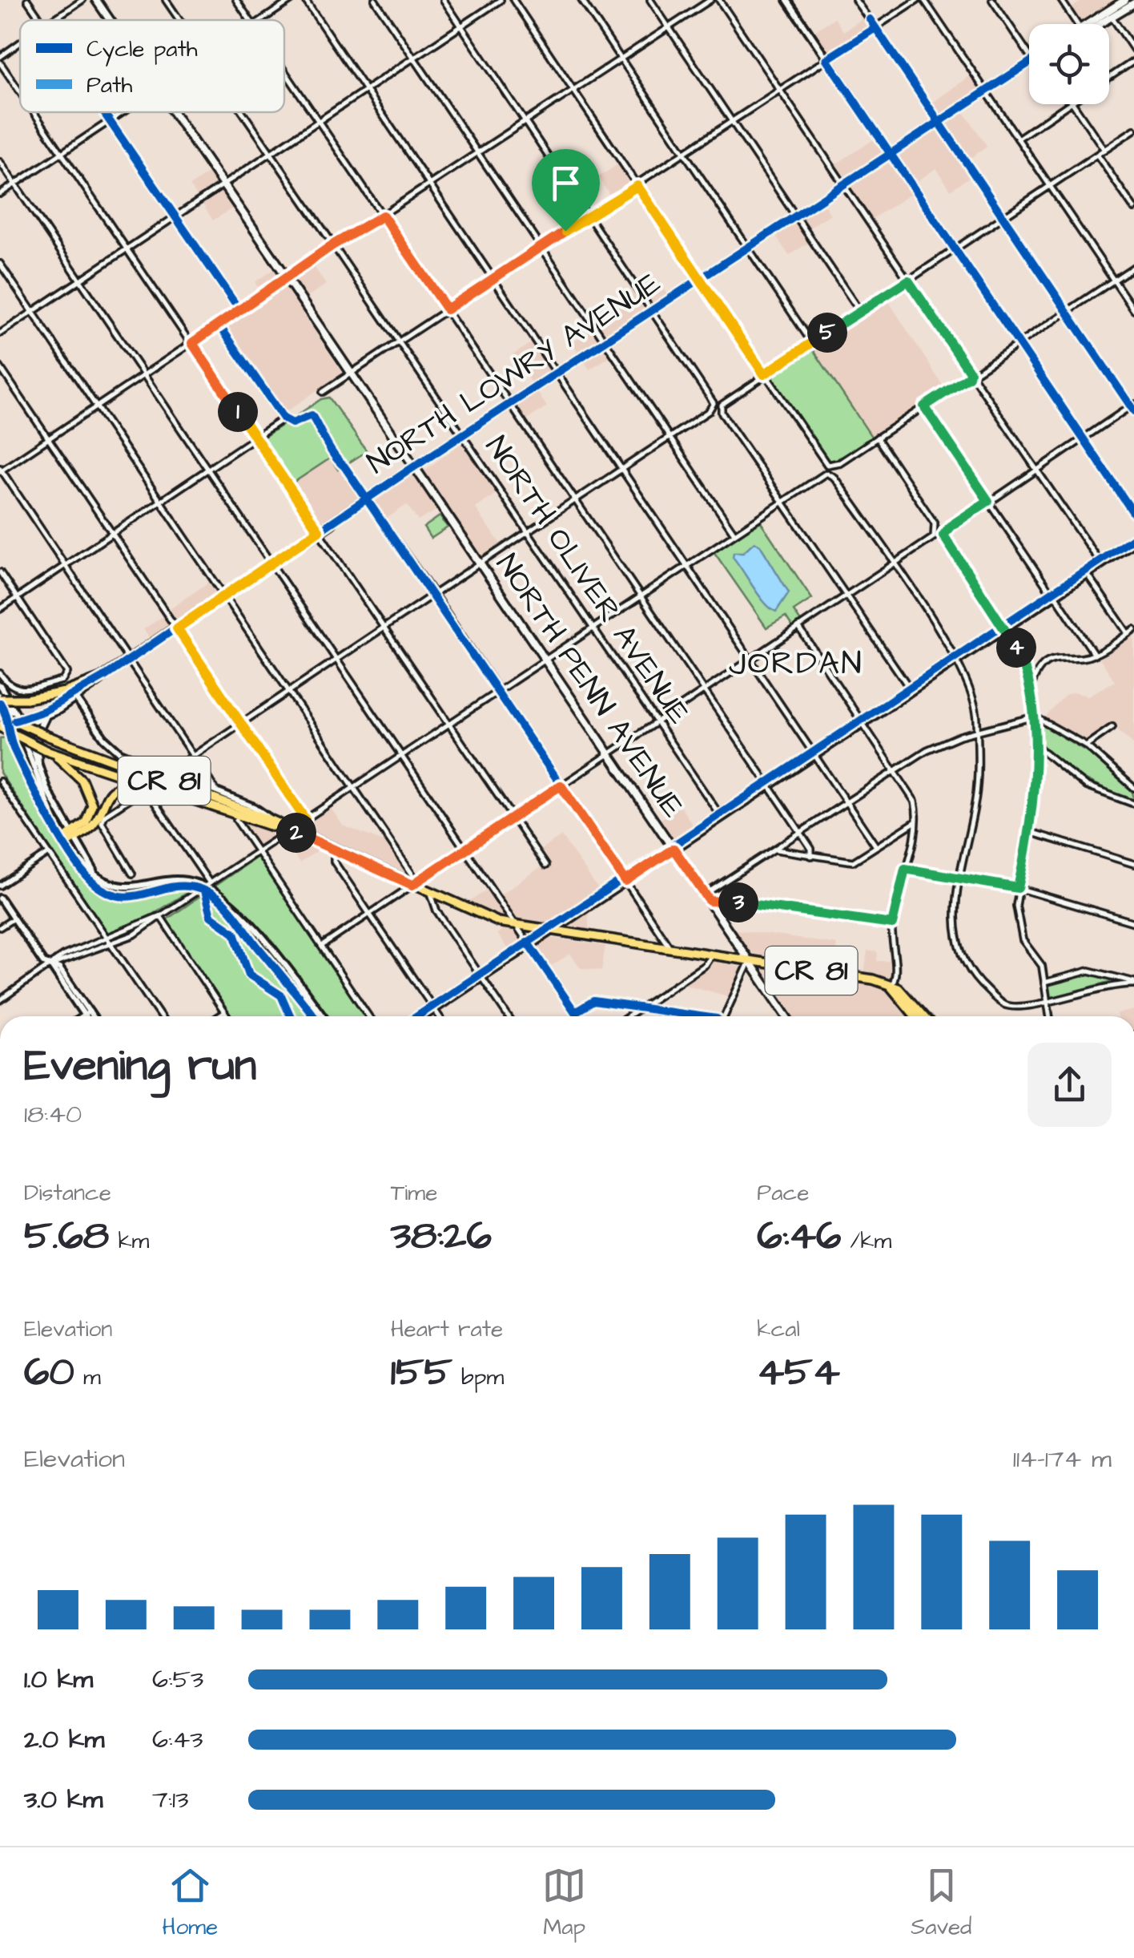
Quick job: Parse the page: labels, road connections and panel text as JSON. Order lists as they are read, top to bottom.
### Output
{
  "streets": {
    "main road": ["NORTH LOWRY AVENUE", "NORTH PENN AVENUE", "CR 81"],
    "street": ["NORTH OLIVER AVENUE"]
  },
  "crossings": [
    ["NORTH LOWRY AVENUE", "NORTH OLIVER AVENUE"],
    ["NORTH LOWRY AVENUE", "NORTH PENN AVENUE"],
    ["NORTH PENN AVENUE", "CR 81"]
  ],
  "districts": ["JORDAN"],
  "legend": ["Cycle path", "Path"],
  "page": {
    "pins": [
      "5",
      "1",
      "4",
      "2",
      "3"
    ],
    "heading": ["Evening run", "18:40"],
    "stats": [
      ["Distance", "5.68 km"],
      ["Time", "38:26"],
      ["Pace", "6:46 /km"],
      ["Elevation", "60 m"],
      ["Heart rate", "155 bpm"],
      ["kcal", "454"]
    ],
    "chart": ["Elevation", "114–174 m"],
    "list": [
      {
        "name": "1.0 km",
        "note": "6:53"
      },
      {
        "name": "2.0 km",
        "note": "6:43"
      },
      {
        "name": "3.0 km",
        "note": "7:13"
      }
    ],
    "tabs": ["Home", "Map", "Saved"]
  }
}
